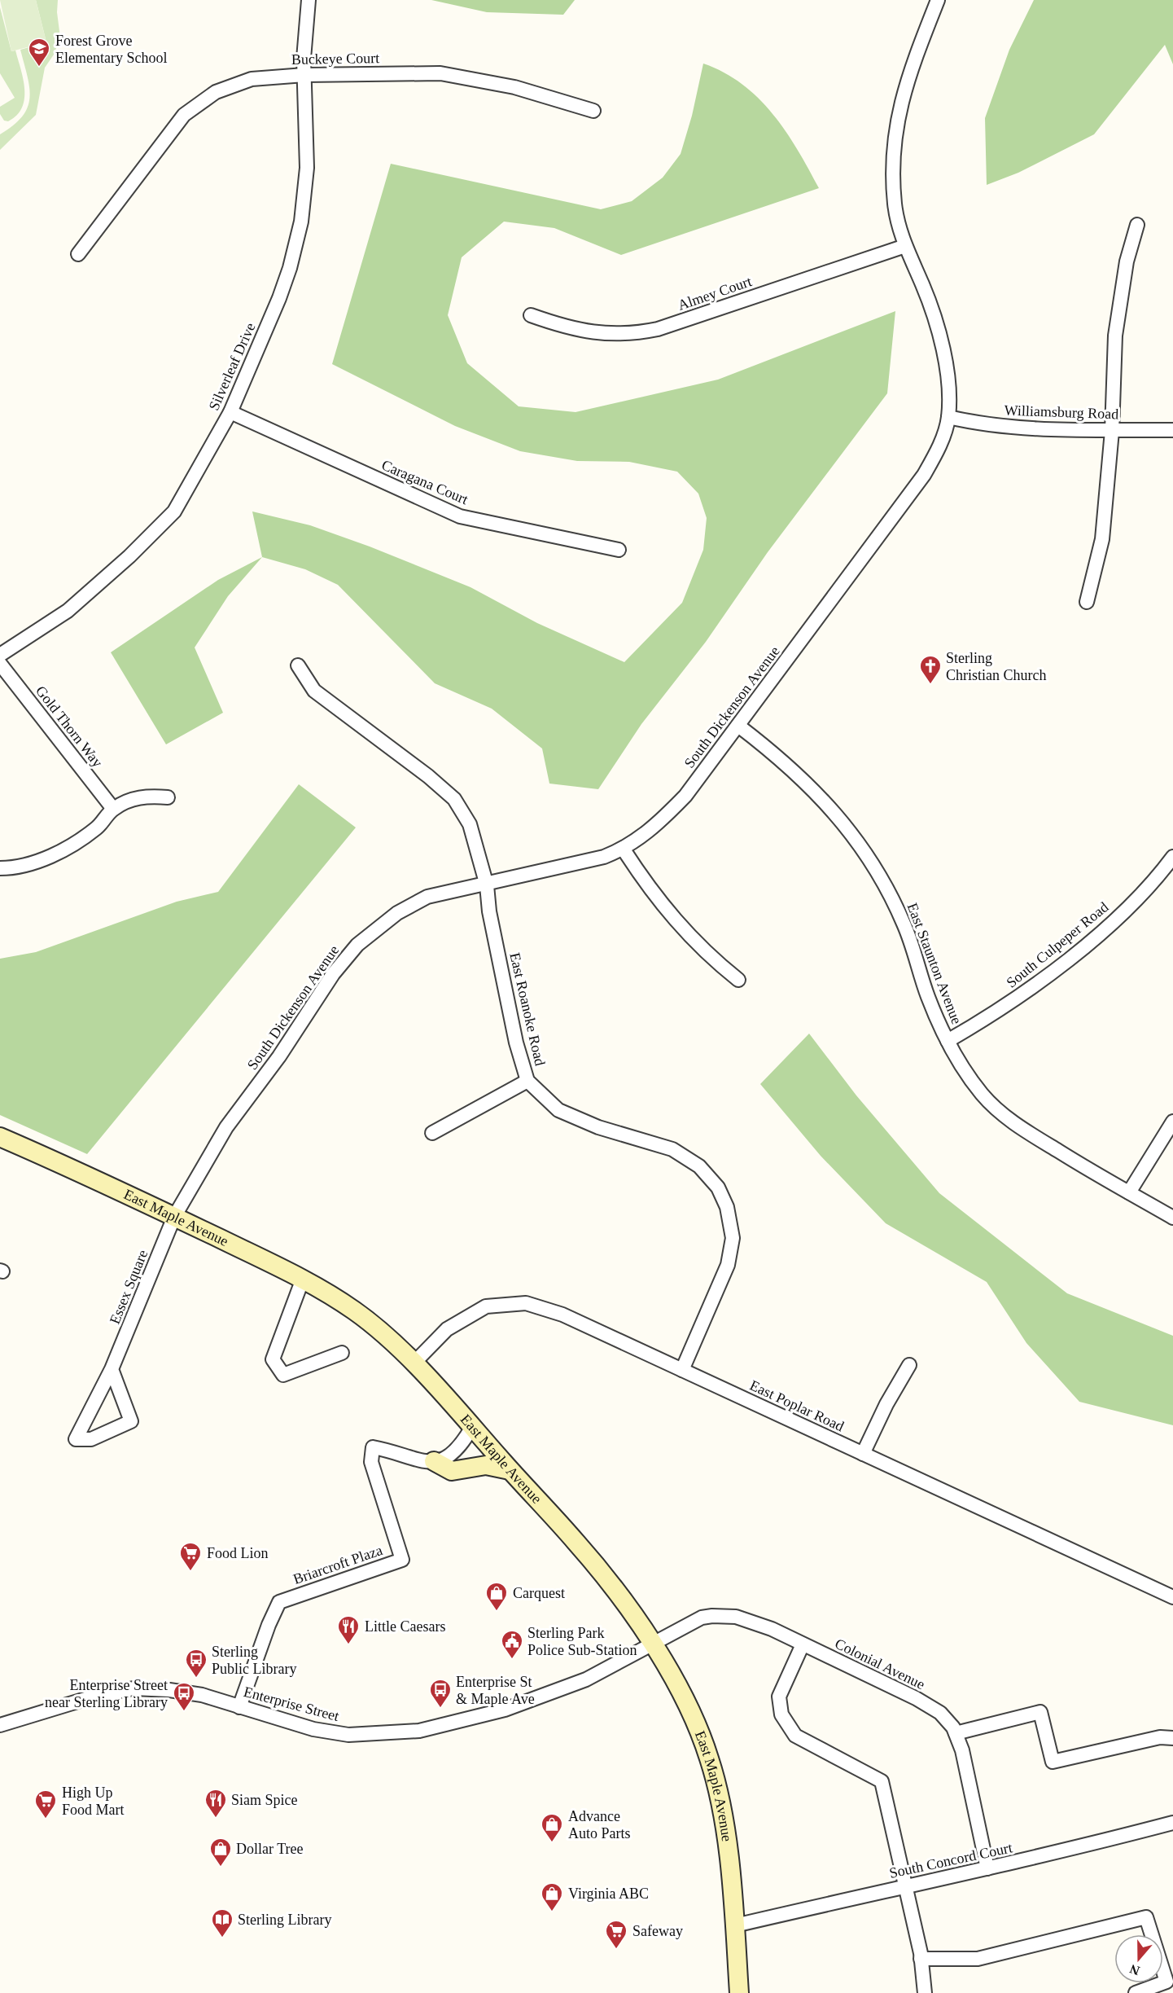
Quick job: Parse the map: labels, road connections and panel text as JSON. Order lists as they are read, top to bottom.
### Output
{
  "streets": {
    "main road": ["East Maple Avenue"],
    "street": [
      "Buckeye Court",
      "Almey Court",
      "Silverleaf Drive",
      "Williamsburg Road",
      "Caragana Court",
      "South Dickenson Avenue",
      "Gold Thorn Way",
      "South Culpeper Road",
      "East Staunton Avenue",
      "East Roanoke Road",
      "Essex Square",
      "East Poplar Road",
      "Briarcroft Plaza",
      "Colonial Avenue",
      "Enterprise Street",
      "South Concord Court"
    ]
  },
  "crossings": [
    ["Buckeye Court", "Silverleaf Drive"],
    ["Almey Court", "South Dickenson Avenue"],
    ["Silverleaf Drive", "Caragana Court"],
    ["Williamsburg Road", "South Dickenson Avenue"],
    ["South Dickenson Avenue", "East Staunton Avenue"],
    ["South Dickenson Avenue", "East Roanoke Road"],
    ["South Dickenson Avenue", "East Maple Avenue"],
    ["South Dickenson Avenue", "Essex Square"],
    ["South Culpeper Road", "East Staunton Avenue"],
    ["East Roanoke Road", "East Poplar Road"],
    ["East Maple Avenue", "Essex Square"],
    ["East Maple Avenue", "East Poplar Road"],
    ["East Maple Avenue", "Colonial Avenue"],
    ["East Maple Avenue", "Enterprise Street"],
    ["East Maple Avenue", "South Concord Court"],
    ["Briarcroft Plaza", "Enterprise Street"],
    ["Colonial Avenue", "Enterprise Street"],
    ["Colonial Avenue", "South Concord Court"]
  ],
  "places": {
    "school or university": ["Forest Grove Elementary School"],
    "church": ["Sterling Christian Church"],
    "supermarket": ["Food Lion", "High Up Food Mart", "Safeway"],
    "shop": [
      "Carquest",
      "Advance Auto Parts",
      "Dollar Tree",
      "Virginia ABC"
    ],
    "restaurant": ["Little Caesars", "Siam Spice"],
    "public building": ["Sterling Park Police Sub-Station"],
    "bus stop": ["Sterling Public Library", "Enterprise St & Maple Ave", "Enterprise Street near Sterling Library"],
    "library": ["Sterling Library"]
  },
  "north": "bottom"
}
